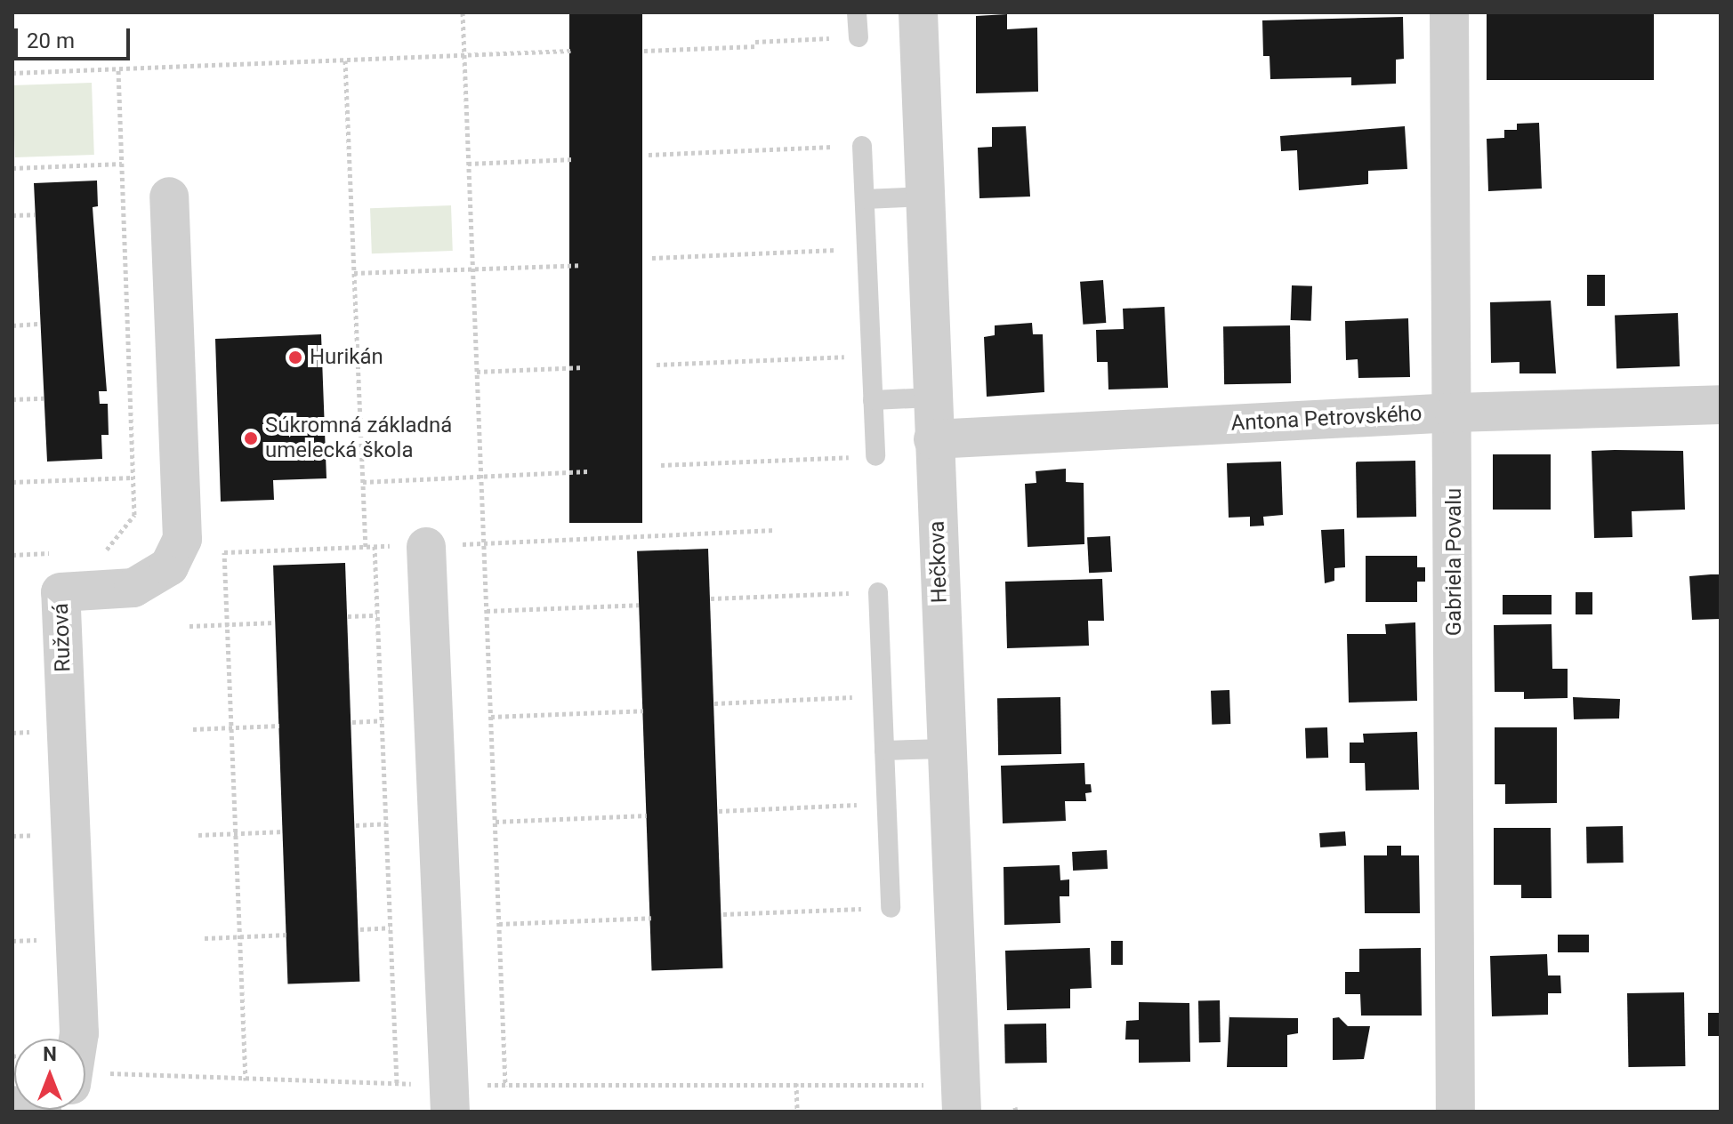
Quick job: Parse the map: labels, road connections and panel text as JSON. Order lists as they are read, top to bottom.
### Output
{
  "streets": {
    "street": [
      "Antona Petrovského",
      "Hečkova",
      "Gabriela Povalu",
      "Ružová"
    ]
  },
  "crossings": [
    ["Antona Petrovského", "Hečkova"],
    ["Antona Petrovského", "Gabriela Povalu"]
  ],
  "places": ["Hurikán", "Súkromná základná umelecká škola"],
  "scale_bar": "20 m",
  "north": "top"
}
